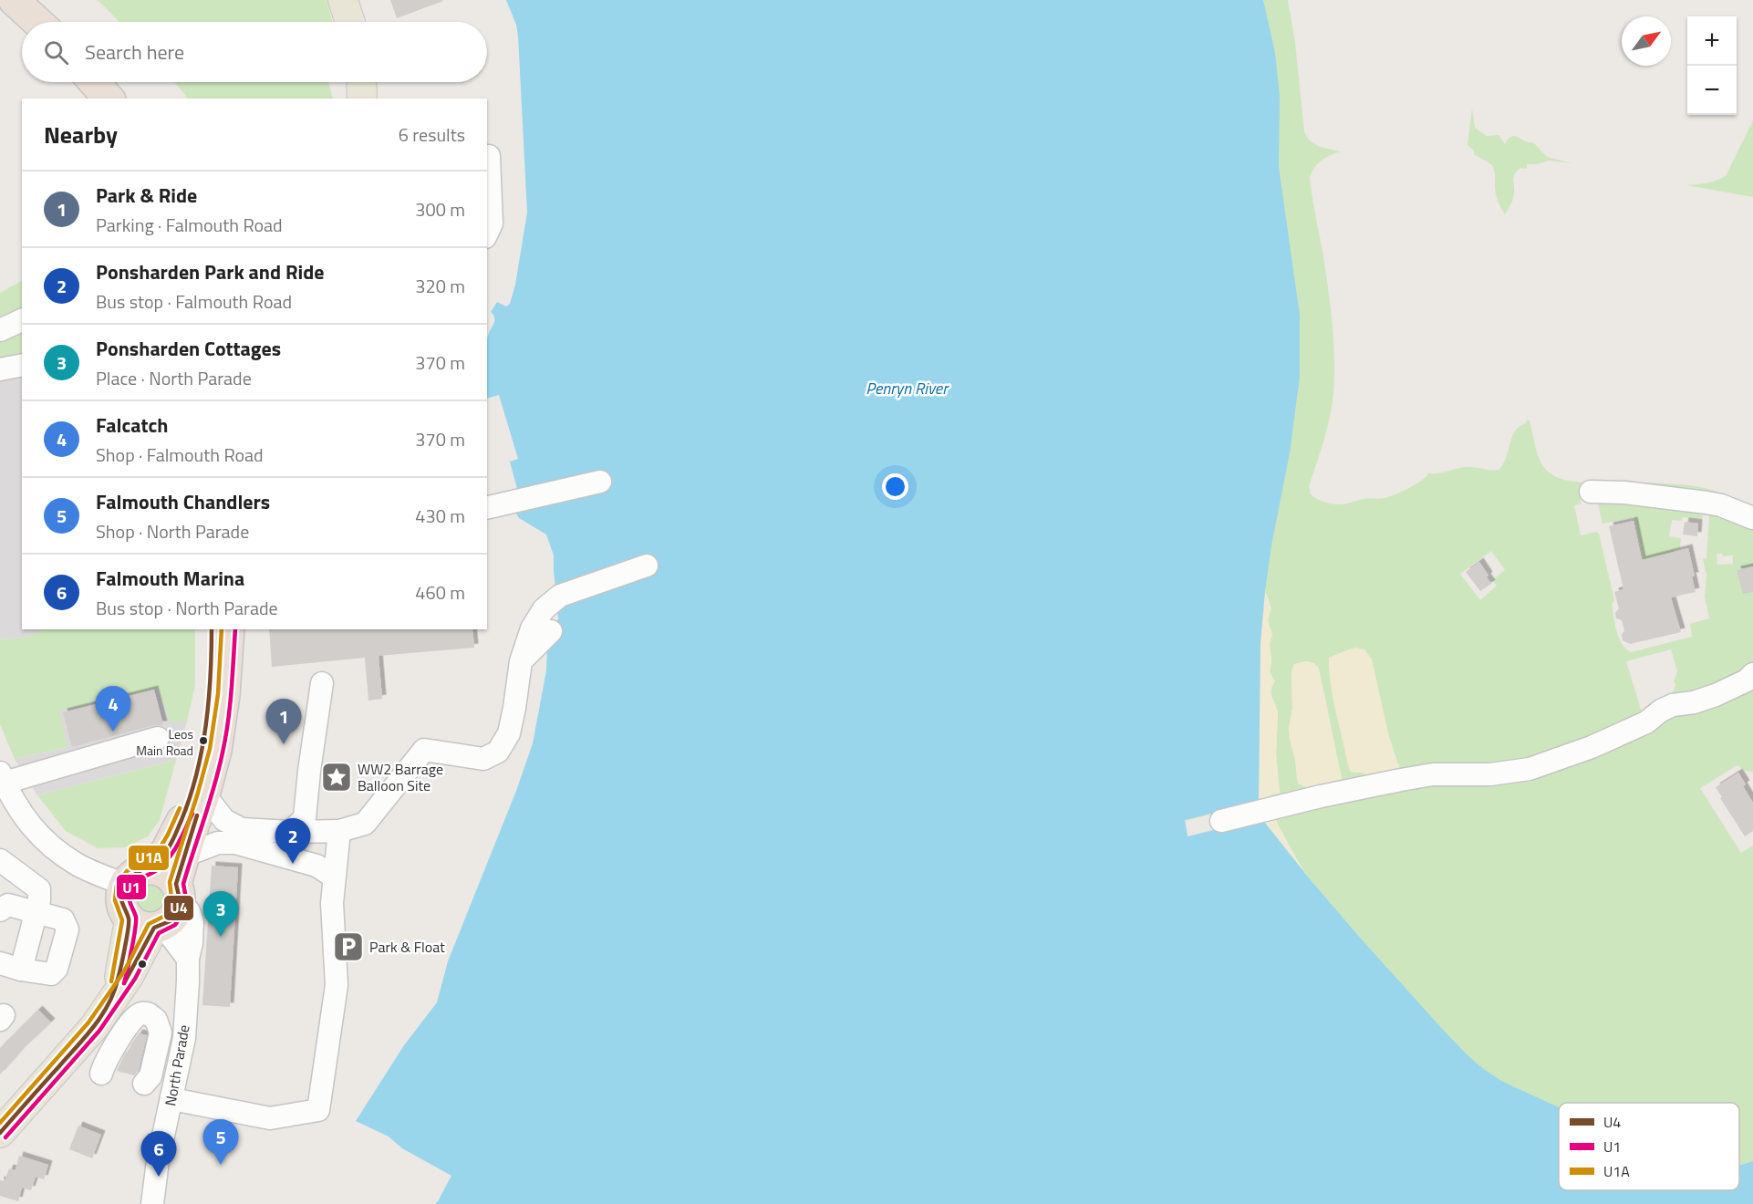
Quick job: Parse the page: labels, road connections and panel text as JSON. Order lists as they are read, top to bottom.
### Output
{
  "streets": {
    "street": ["North Parade"]
  },
  "water": ["Penryn River"],
  "places": {
    "other": ["Leos Main Road"],
    "place": ["WW2 Barrage Balloon Site"],
    "parking": ["Park & Float"]
  },
  "lines": ["transit line U4", "transit line U1", "transit line U1A"],
  "legend": ["U4", "U1", "U1A"],
  "north": "top right",
  "page": {
    "map_buttons": ["+", "−"],
    "search": "Search here",
    "heading": ["Nearby", "6 results"],
    "list": [
      {
        "mark": "1",
        "name": "Park & Ride",
        "note": "Parking · Falmouth Road",
        "value": "300 m"
      },
      {
        "mark": "2",
        "name": "Ponsharden Park and Ride",
        "note": "Bus stop · Falmouth Road",
        "value": "320 m"
      },
      {
        "mark": "3",
        "name": "Ponsharden Cottages",
        "note": "Place · North Parade",
        "value": "370 m"
      },
      {
        "mark": "4",
        "name": "Falcatch",
        "note": "Shop · Falmouth Road",
        "value": "370 m"
      },
      {
        "mark": "5",
        "name": "Falmouth Chandlers",
        "note": "Shop · North Parade",
        "value": "430 m"
      },
      {
        "mark": "6",
        "name": "Falmouth Marina",
        "note": "Bus stop · North Parade",
        "value": "460 m"
      }
    ],
    "pins": [
      "4",
      "1",
      "2",
      "3",
      "5",
      "6"
    ]
  }
}
